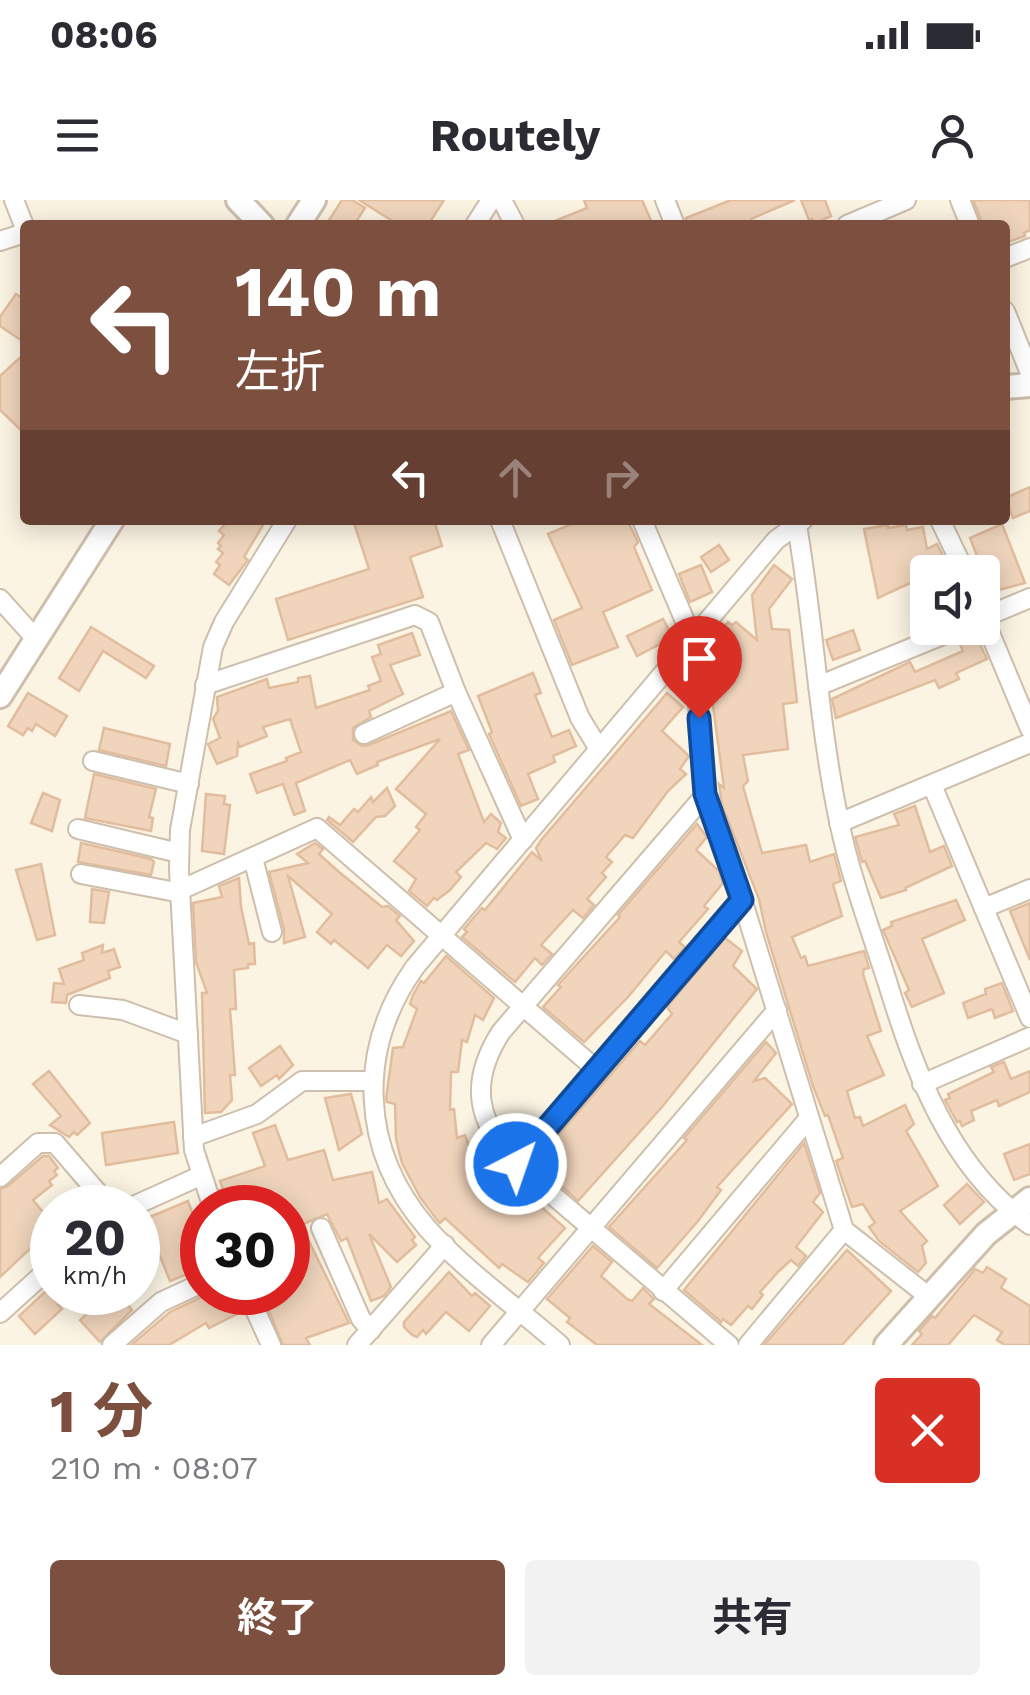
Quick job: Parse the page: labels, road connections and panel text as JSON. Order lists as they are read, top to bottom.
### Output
{
  "page": {
    "status": "08:06",
    "header": "Routely",
    "turn": ["140 m", "左折"],
    "speed": "20 km/h",
    "limit": "30",
    "heading": ["1 分", "210 m · 08:07"],
    "buttons": ["終了", "共有"]
  }
}
